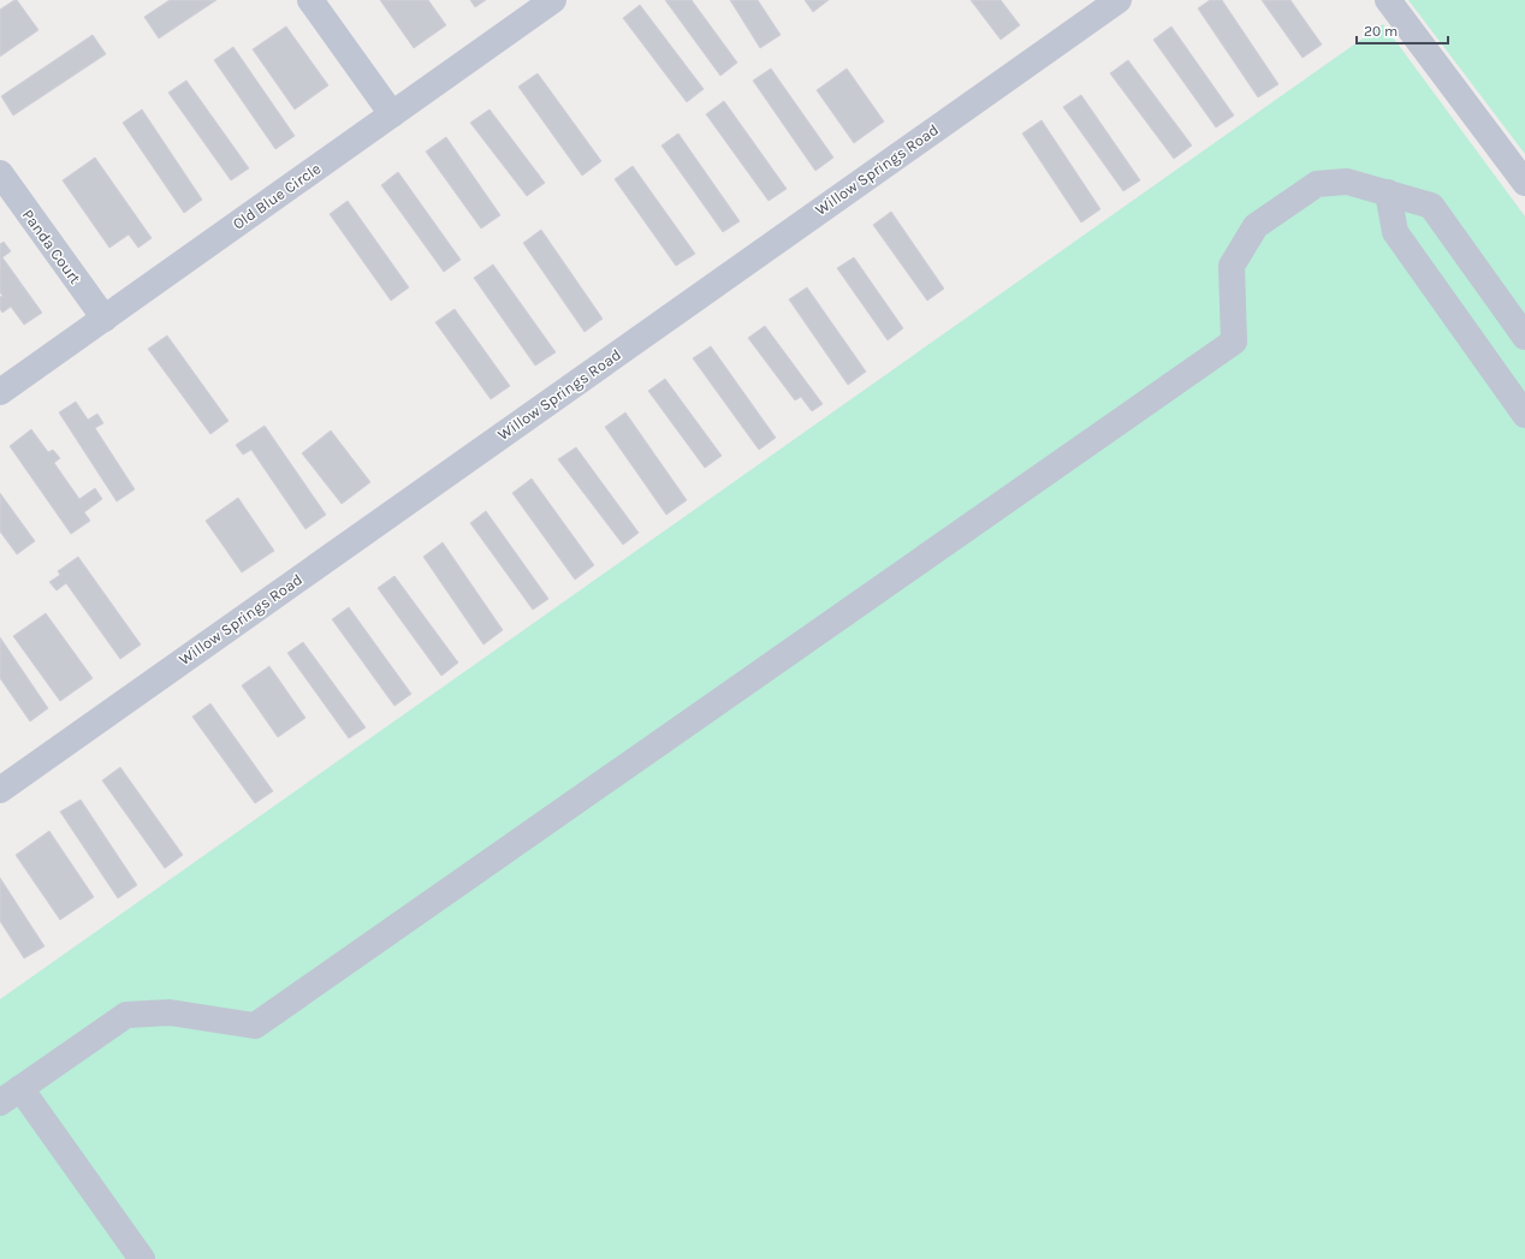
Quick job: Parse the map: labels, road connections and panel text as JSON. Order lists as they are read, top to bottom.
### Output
{
  "streets": {
    "street": ["Willow Springs Road", "Old Blue Circle", "Panda Court"]
  },
  "crossings": [
    ["Old Blue Circle", "Panda Court"]
  ],
  "scale_bar": "20 m"
}
